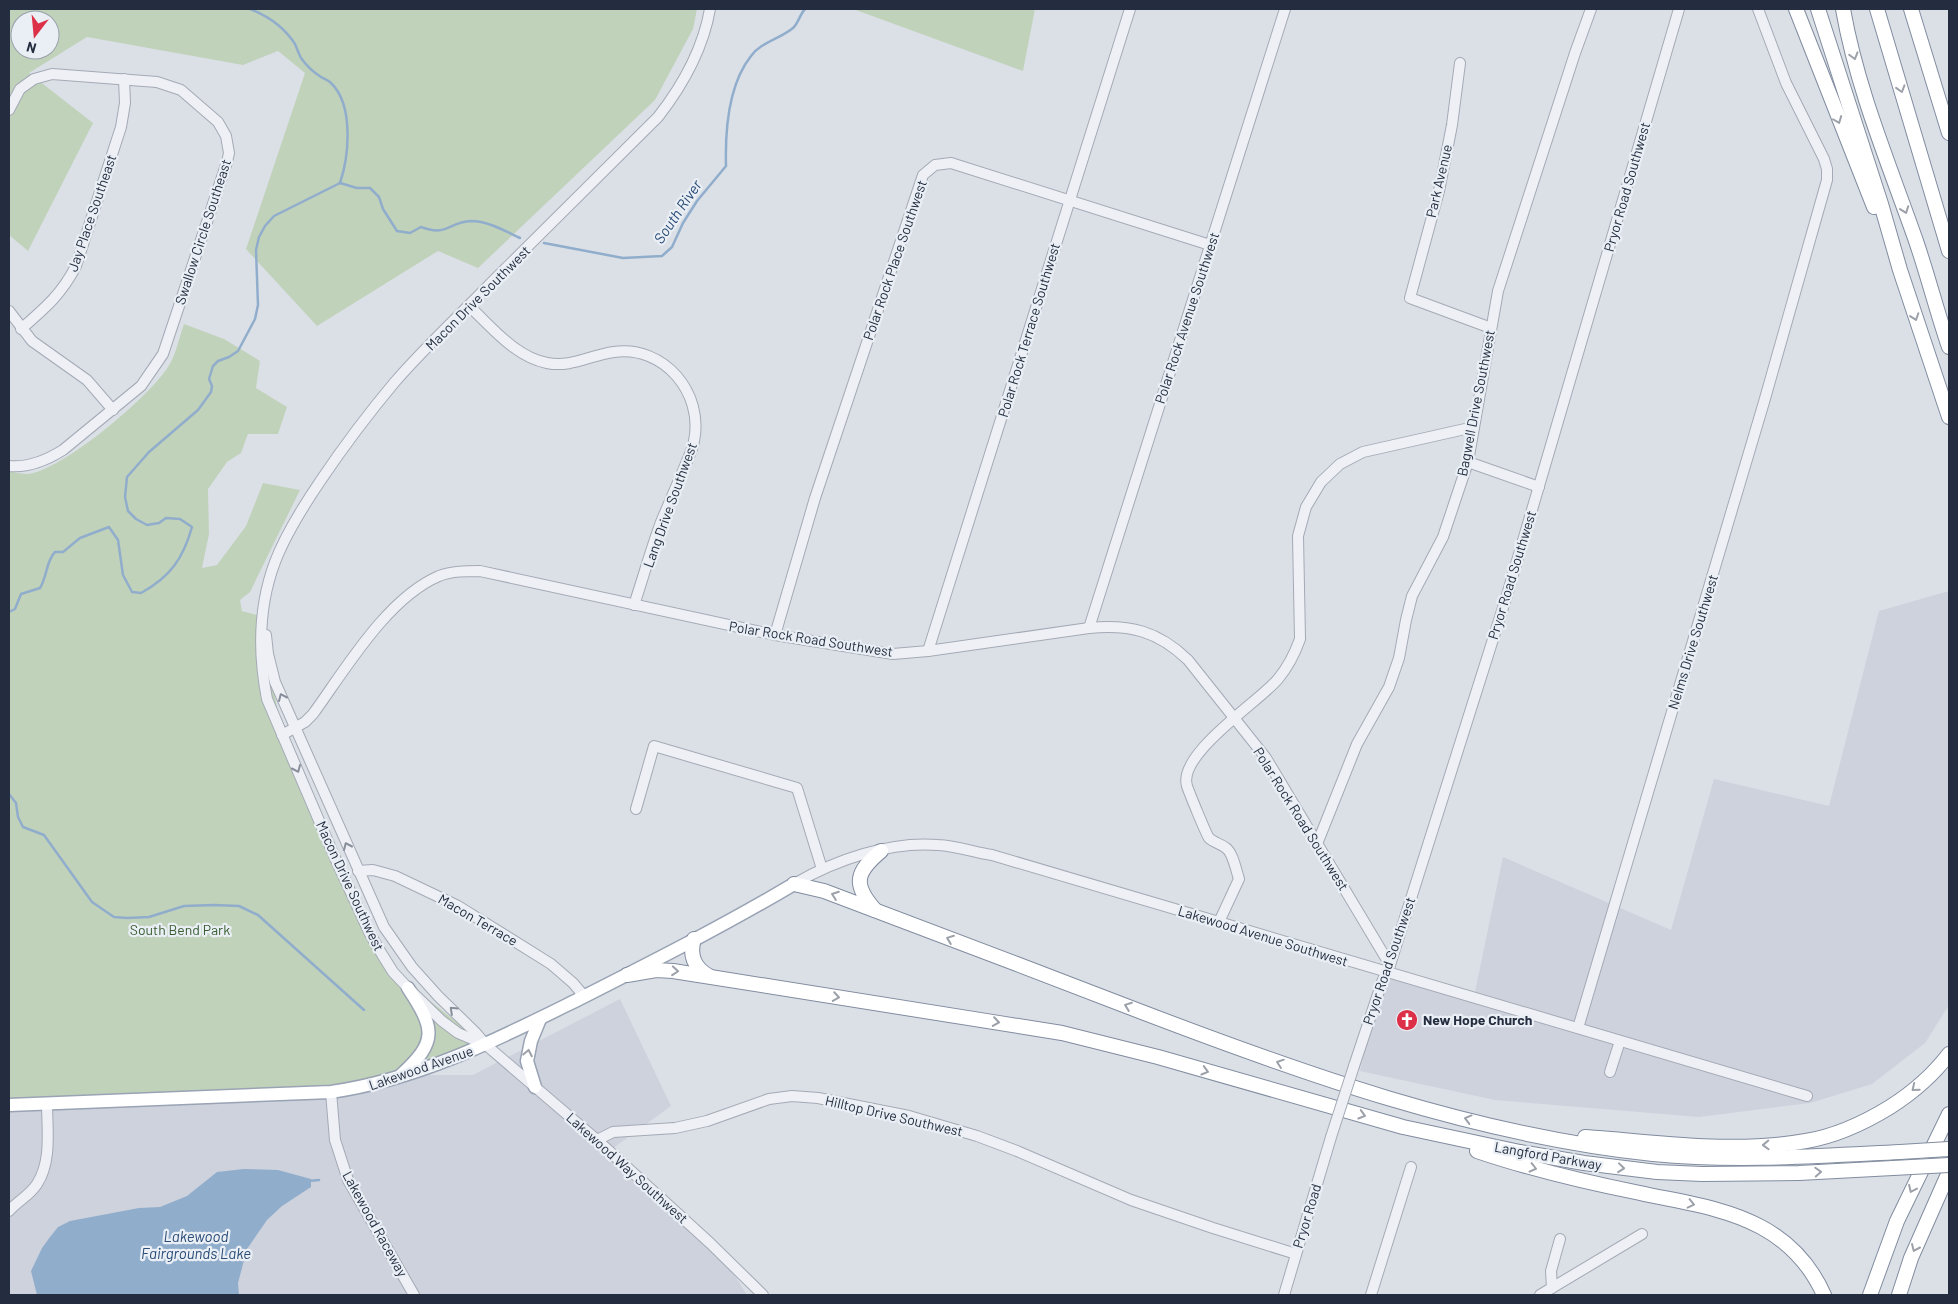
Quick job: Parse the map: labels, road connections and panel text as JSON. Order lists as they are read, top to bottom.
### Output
{
  "streets": {
    "highway": ["Langford Parkway"],
    "main road": ["Lakewood Avenue"],
    "street": [
      "Park Avenue",
      "Pryor Road Southwest",
      "Jay Place Southeast",
      "Swallow Circle Southeast",
      "Polar Rock Place Southwest",
      "Macon Drive Southwest",
      "Polar Rock Avenue Southwest",
      "Polar Rock Terrace Southwest",
      "Bagwell Drive Southwest",
      "Lang Drive Southwest",
      "Polar Rock Road Southwest",
      "Nelms Drive Southwest",
      "Macon Terrace",
      "Lakewood Avenue Southwest",
      "Hilltop Drive Southwest",
      "Lakewood Way Southwest",
      "Pryor Road",
      "Lakewood Raceway"
    ]
  },
  "crossings": [
    ["Park Avenue", "Bagwell Drive Southwest"],
    ["Pryor Road Southwest", "Polar Rock Road Southwest"],
    ["Pryor Road Southwest", "Lakewood Avenue Southwest"],
    ["Pryor Road Southwest", "Pryor Road"],
    ["Jay Place Southeast", "Swallow Circle Southeast"],
    ["Polar Rock Place Southwest", "Polar Rock Avenue Southwest"],
    ["Polar Rock Place Southwest", "Polar Rock Terrace Southwest"],
    ["Polar Rock Place Southwest", "Polar Rock Road Southwest"],
    ["Macon Drive Southwest", "Lang Drive Southwest"],
    ["Macon Drive Southwest", "Polar Rock Road Southwest"],
    ["Macon Drive Southwest", "Macon Terrace"],
    ["Macon Drive Southwest", "Lakewood Avenue"],
    ["Macon Drive Southwest", "Lakewood Way Southwest"],
    ["Polar Rock Avenue Southwest", "Polar Rock Road Southwest"],
    ["Polar Rock Terrace Southwest", "Polar Rock Road Southwest"],
    ["Bagwell Drive Southwest", "Polar Rock Road Southwest"],
    ["Lang Drive Southwest", "Polar Rock Road Southwest"],
    ["Polar Rock Road Southwest", "Lakewood Avenue Southwest"],
    ["Nelms Drive Southwest", "Lakewood Avenue Southwest"],
    ["Macon Terrace", "Lakewood Avenue"],
    ["Lakewood Avenue Southwest", "Lakewood Avenue"],
    ["Lakewood Avenue Southwest", "Langford Parkway"],
    ["Lakewood Avenue", "Langford Parkway"],
    ["Lakewood Avenue", "Lakewood Way Southwest"],
    ["Lakewood Avenue", "Lakewood Raceway"],
    ["Hilltop Drive Southwest", "Lakewood Way Southwest"],
    ["Hilltop Drive Southwest", "Pryor Road"]
  ],
  "water": ["South River", "Lakewood Fairgrounds Lake"],
  "parks": ["South Bend Park"],
  "places": {
    "church": ["New Hope Church"]
  },
  "north": "bottom"
}
